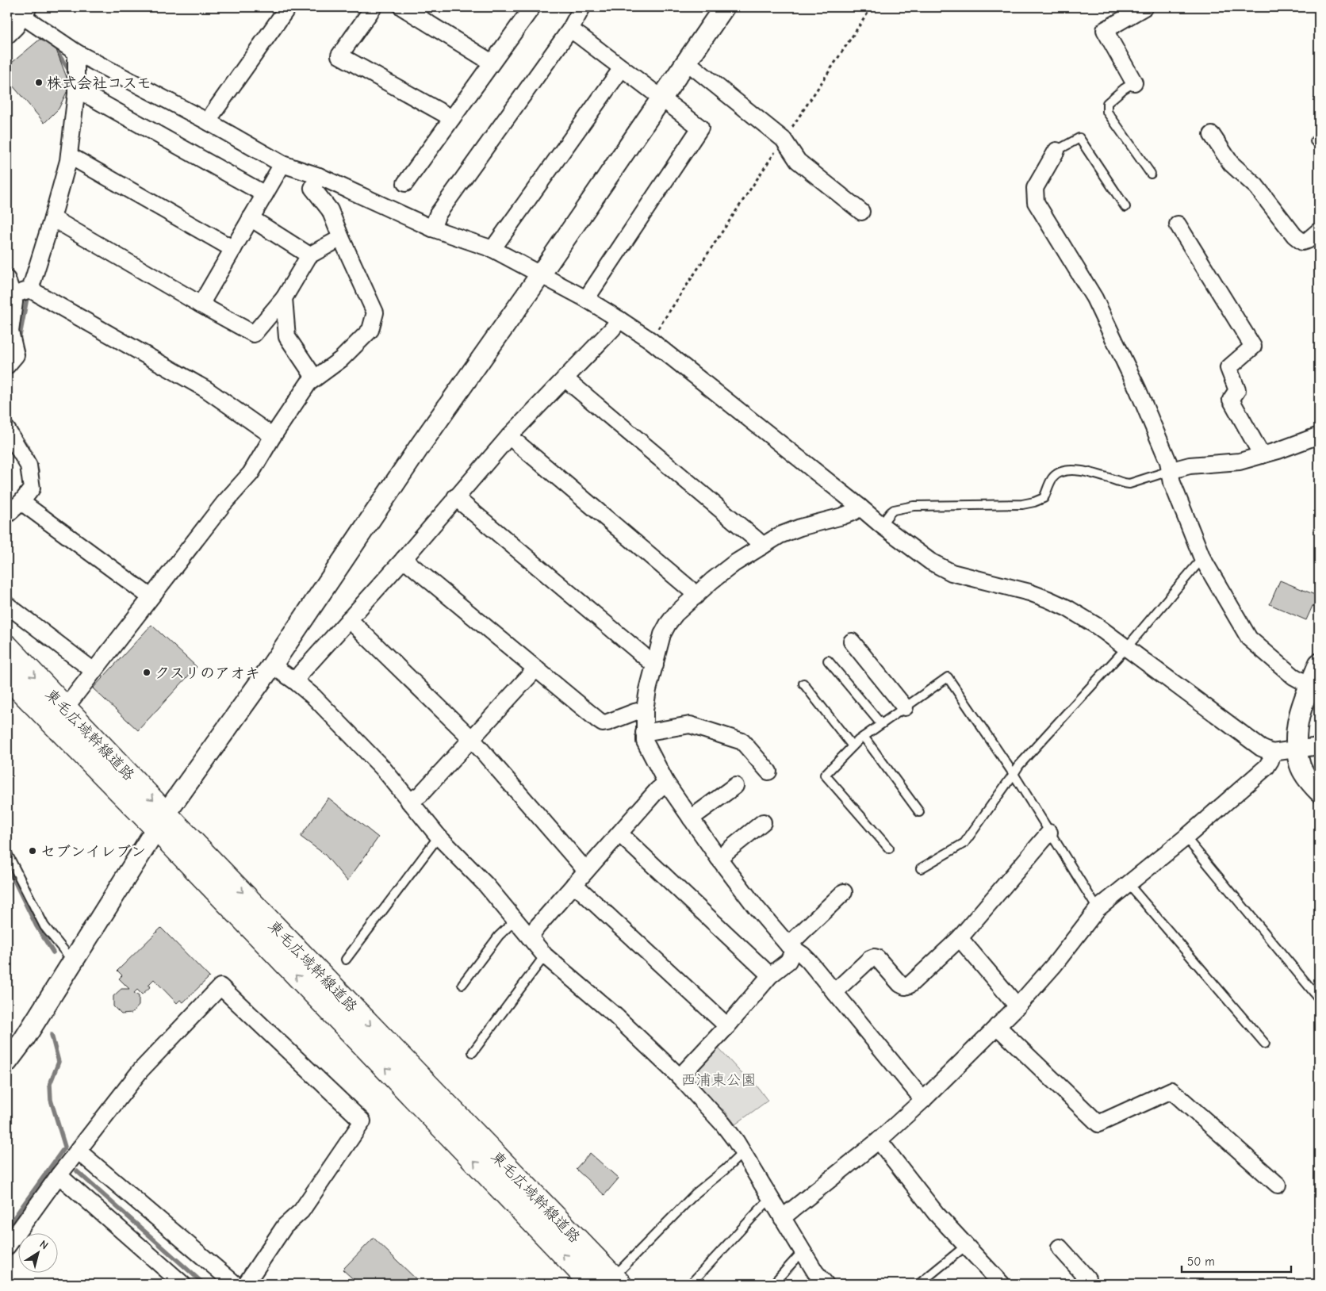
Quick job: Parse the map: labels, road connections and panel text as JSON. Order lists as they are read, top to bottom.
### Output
{
  "streets": {
    "highway": ["東毛広域幹線道路"]
  },
  "parks": ["西浦東公園"],
  "places": ["株式会社コスモ", "クスリのアオキ", "セブンイレブン"],
  "scale_bar": "50 m",
  "north": "top right"
}
